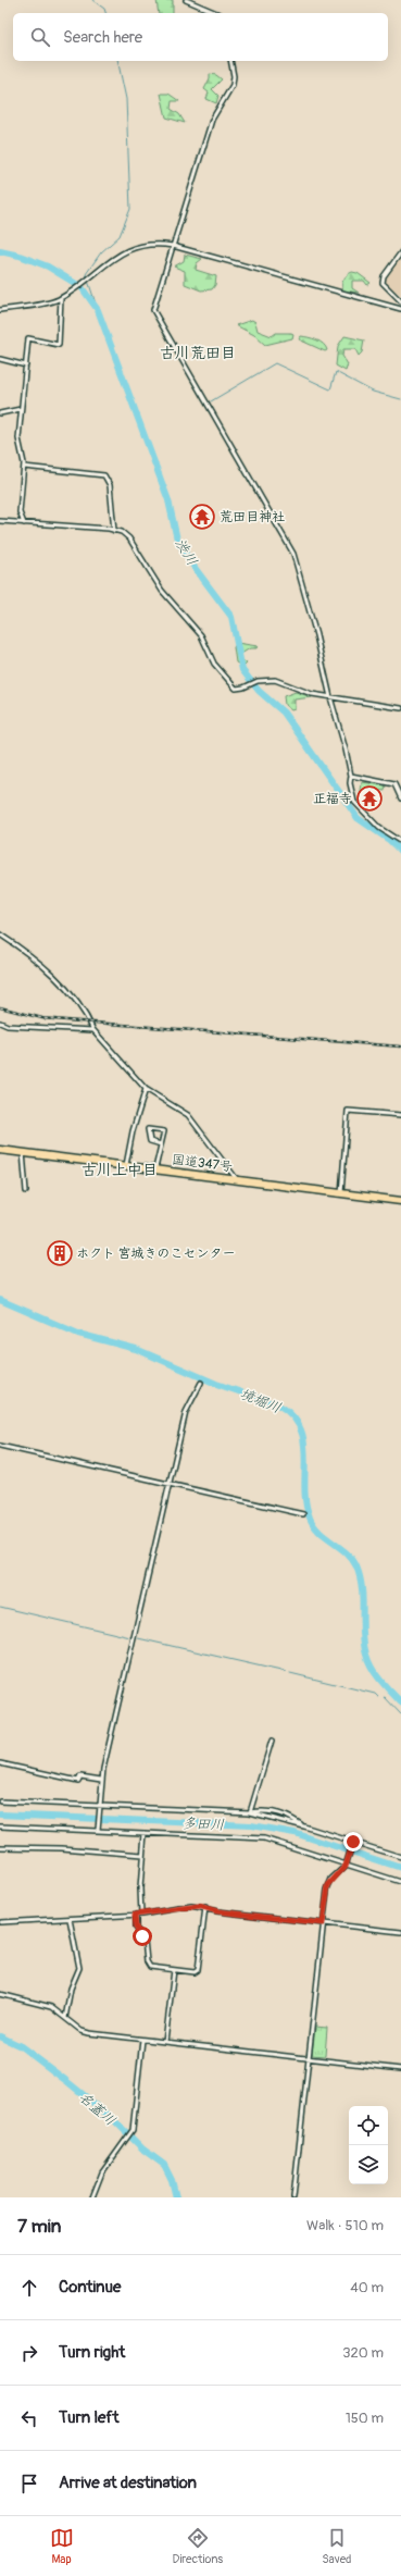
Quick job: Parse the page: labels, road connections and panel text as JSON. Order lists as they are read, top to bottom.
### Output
{
  "streets": {
    "highway": ["国道347号"]
  },
  "districts": ["古川荒田目", "古川上中目"],
  "water": [
    "渋川",
    "境堀川",
    "多田川",
    "名蓋川"
  ],
  "places": {
    "temple": ["荒田目神社", "正福寺"],
    "building": ["ホクト 宮城きのこセンター"]
  },
  "page": {
    "search": "Search here",
    "heading": ["7 min", "Walk · 510 m"],
    "list": [
      ["Continue", "40 m"],
      ["Turn right", "320 m"],
      ["Turn left", "150 m"],
      "Arrive at destination"
    ],
    "nav": ["Map", "Directions", "Saved"]
  }
}
